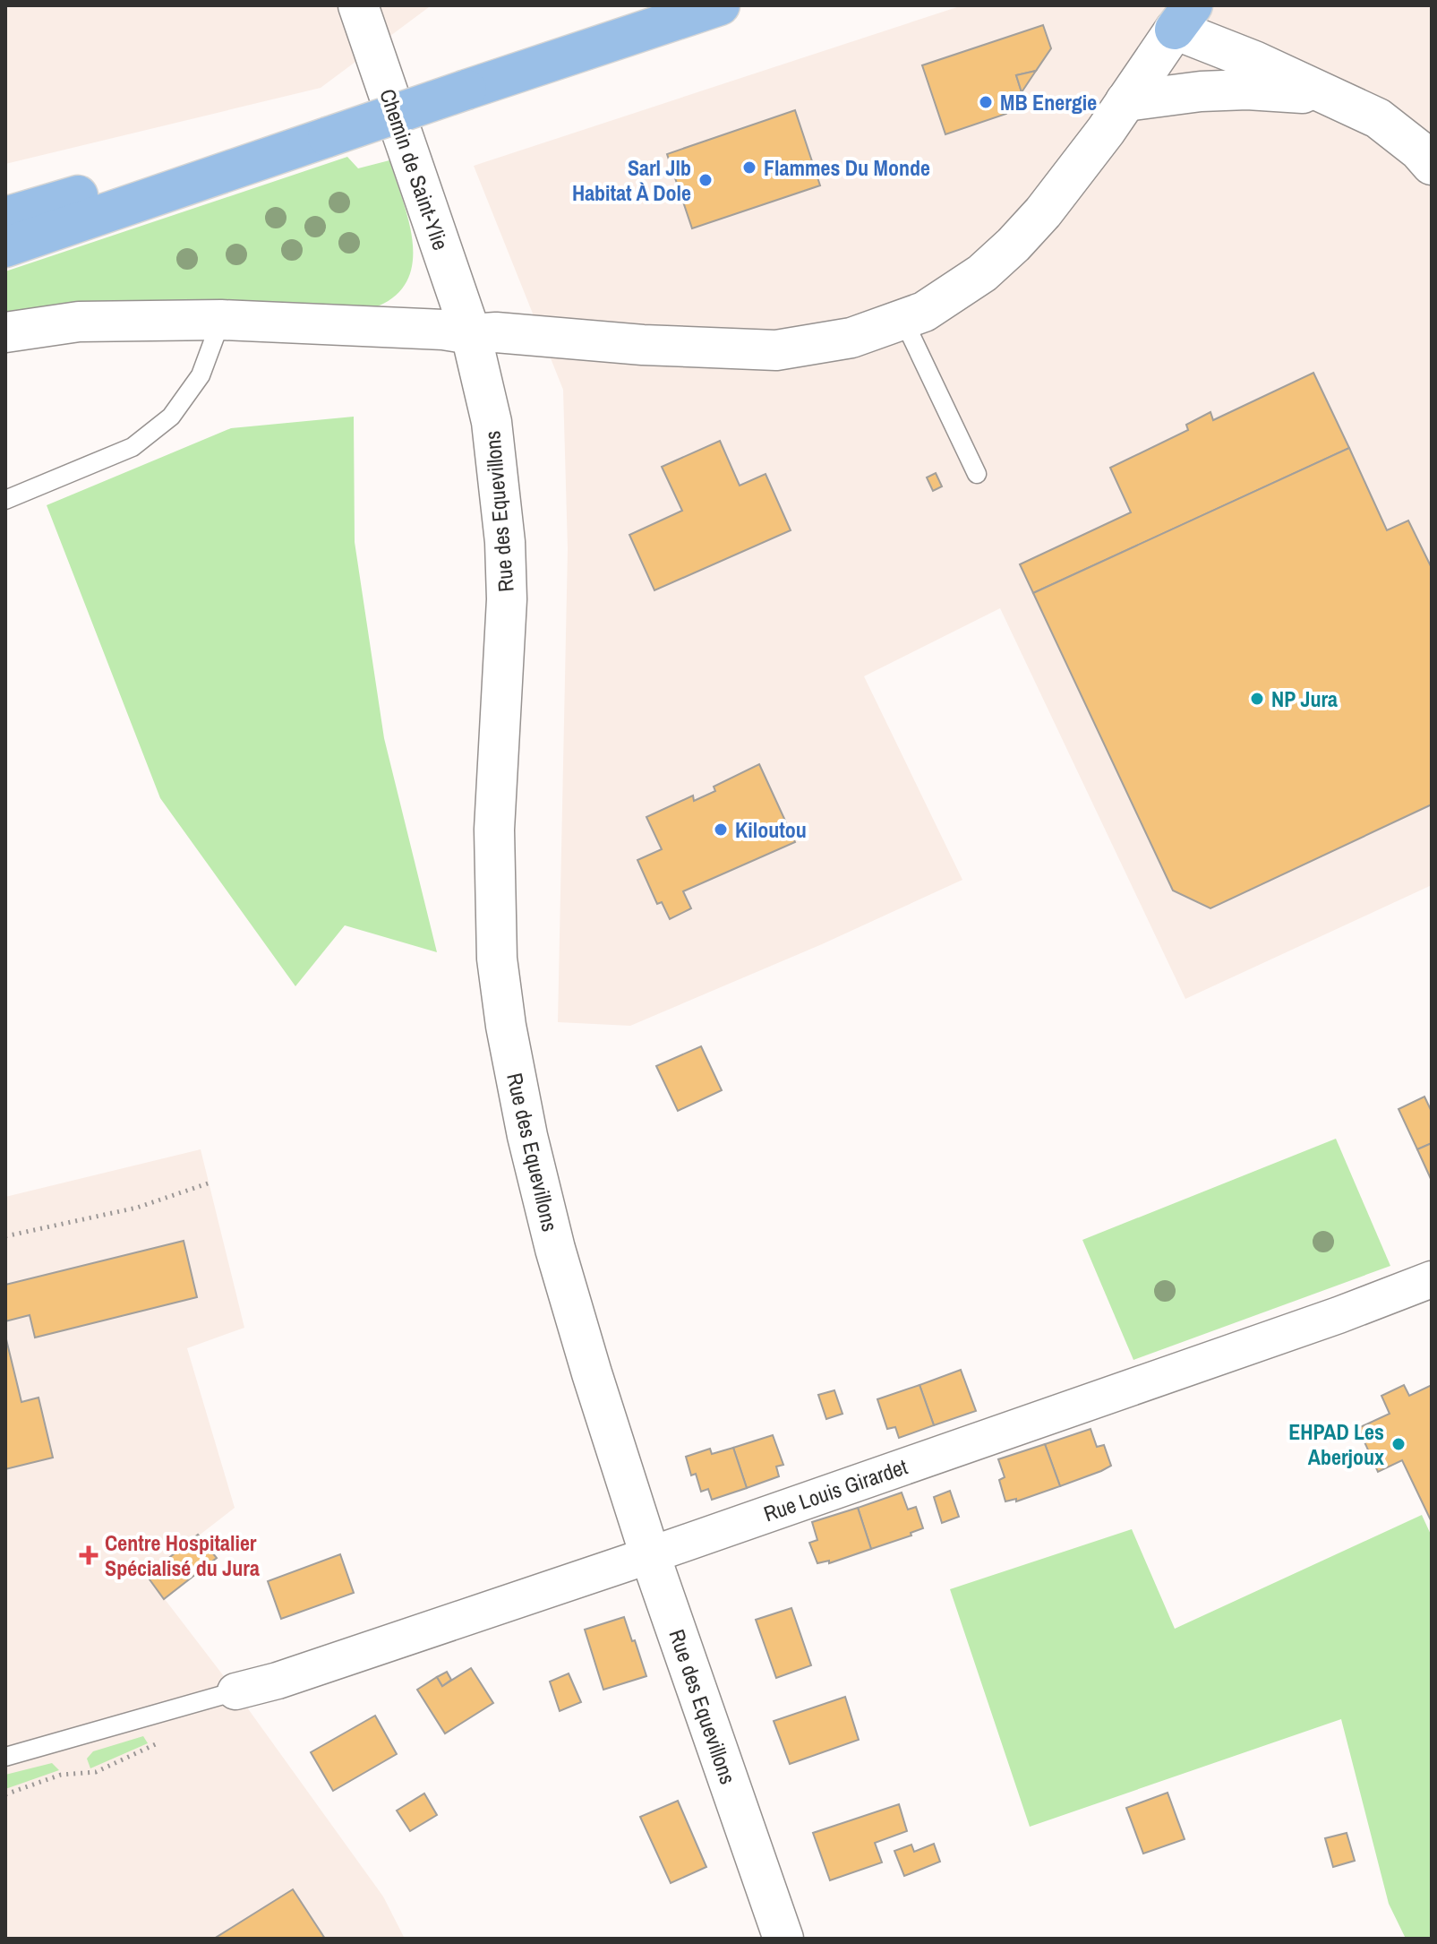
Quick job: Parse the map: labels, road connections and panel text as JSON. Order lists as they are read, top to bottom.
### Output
{
  "streets": {
    "street": ["Chemin de Saint-Ylie", "Rue des Equevillons", "Rue Louis Girardet"]
  },
  "crossings": [
    ["Chemin de Saint-Ylie", "Rue des Equevillons"],
    ["Rue des Equevillons", "Rue Louis Girardet"]
  ],
  "places": {
    "other": [
      "MB Energie",
      "Flammes Du Monde",
      "Sarl Jlb Habitat À Dole",
      "NP Jura",
      "Kiloutou",
      "EHPAD Les Aberjoux"
    ],
    "health": ["Centre Hospitalier Spécialisé du Jura"]
  }
}
